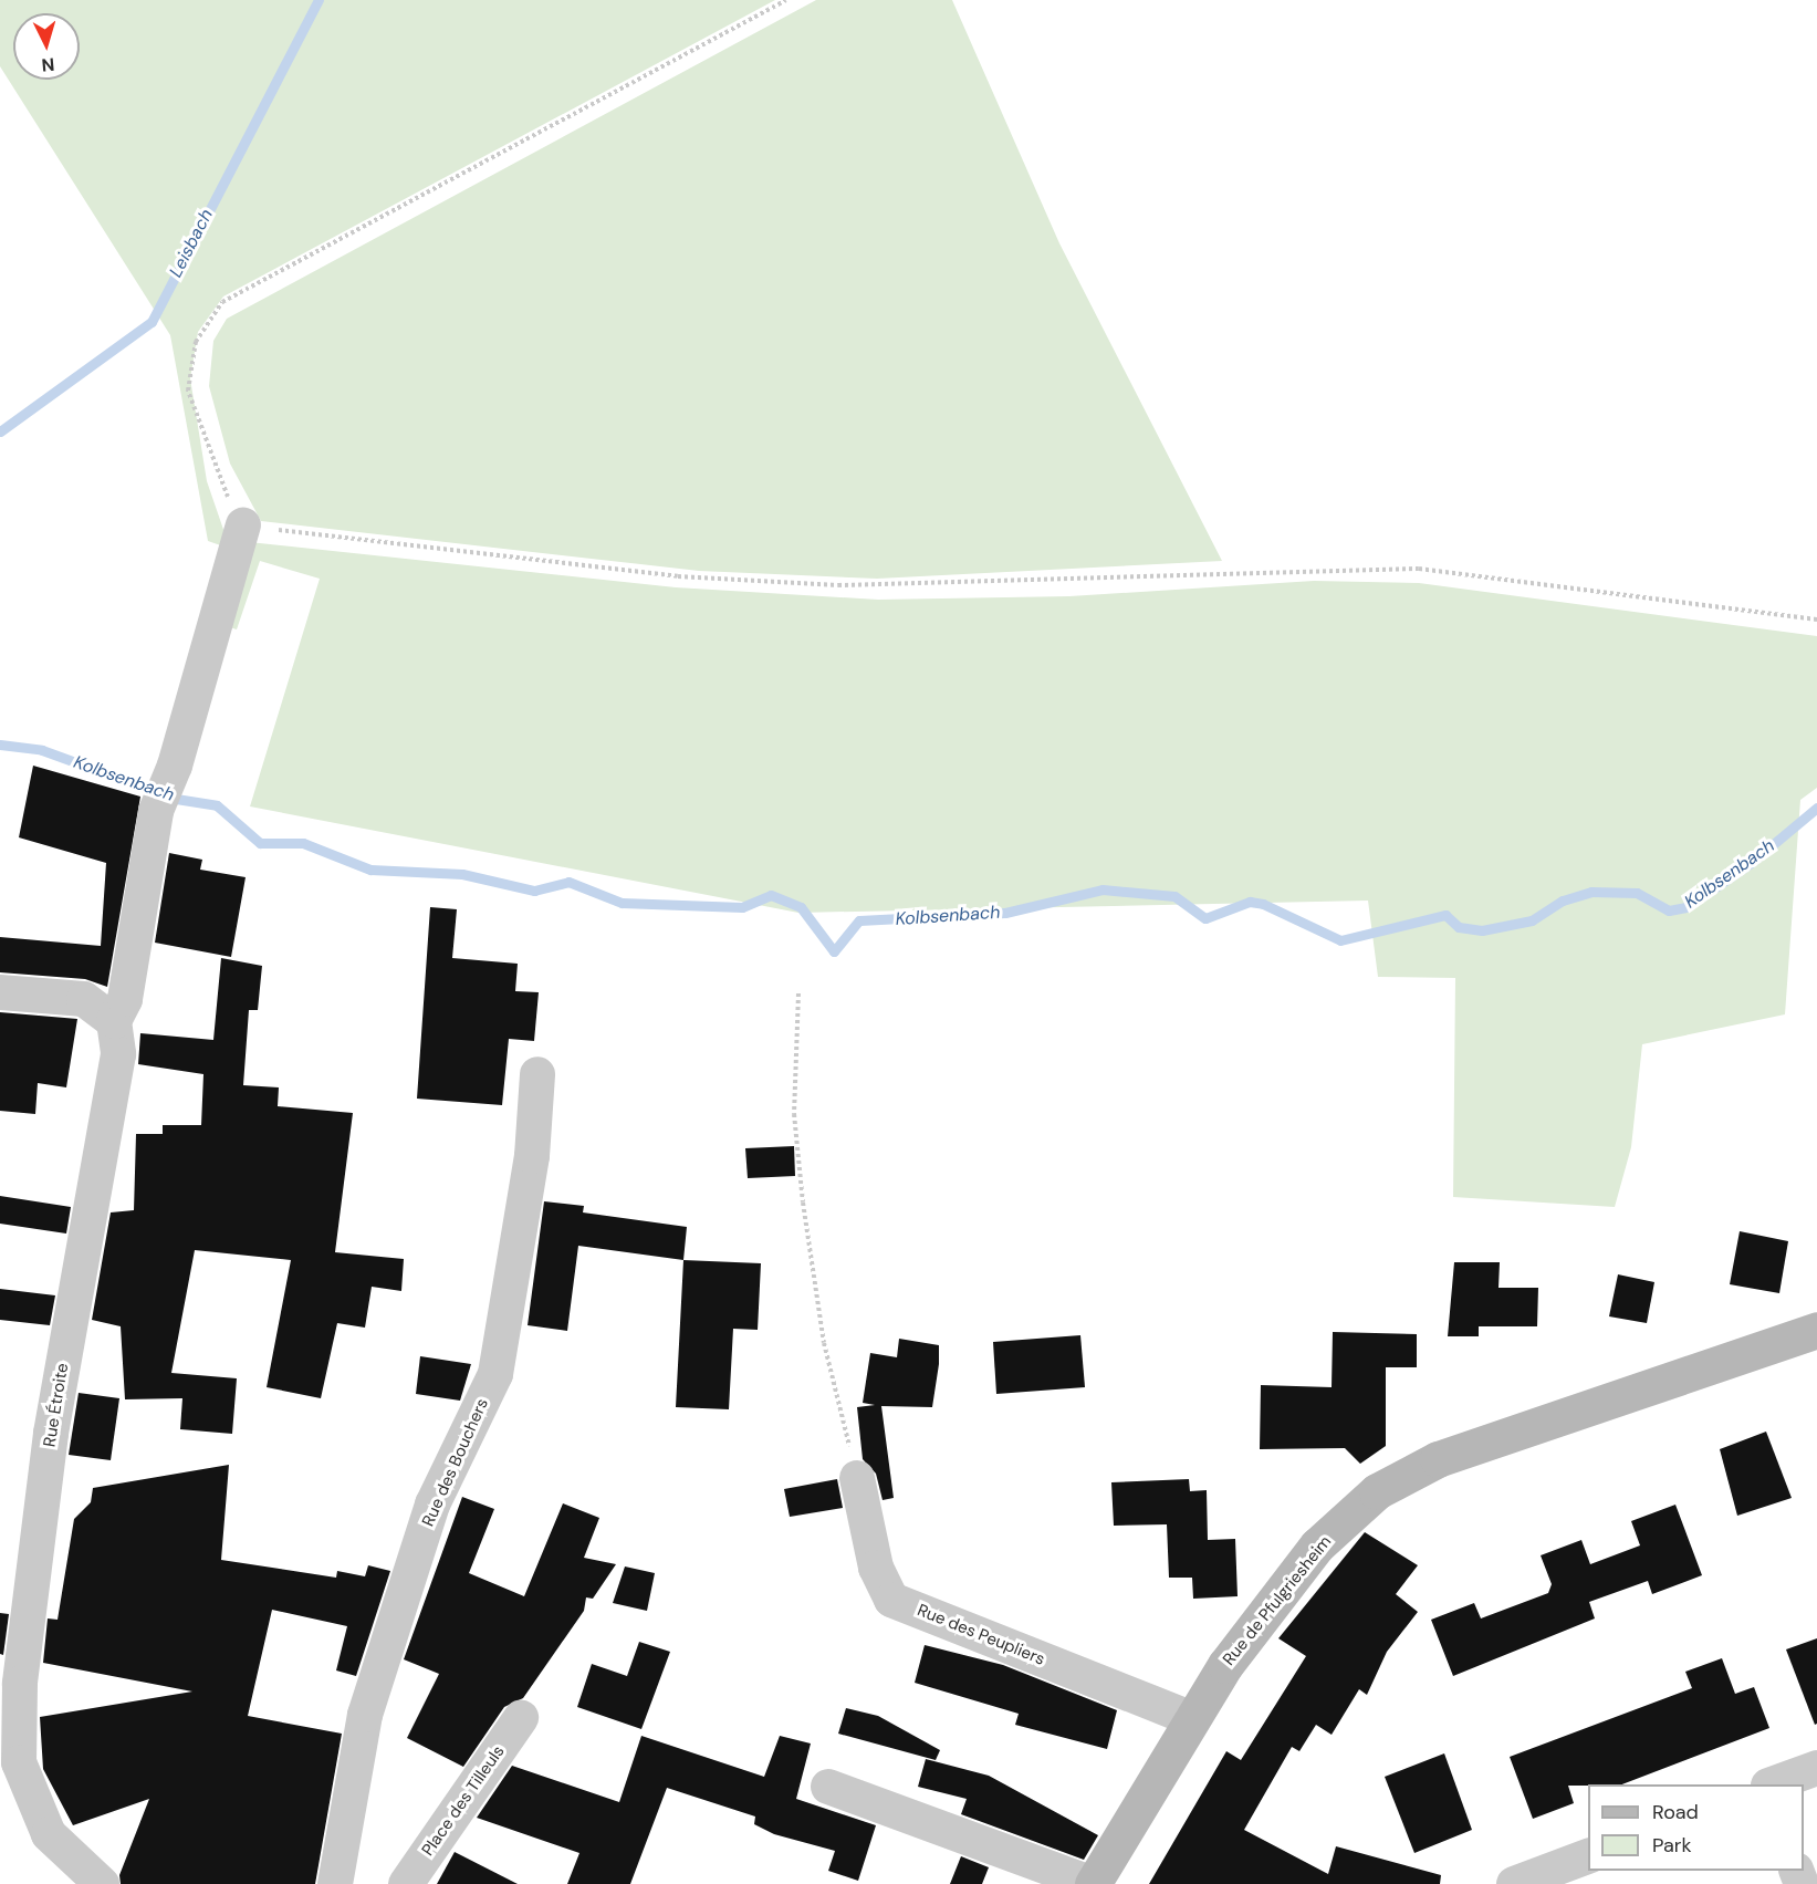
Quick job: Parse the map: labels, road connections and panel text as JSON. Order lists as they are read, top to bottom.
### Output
{
  "streets": {
    "main road": ["Rue de Pfulgriesheim"],
    "street": [
      "Rue Étroite",
      "Rue des Bouchers",
      "Rue des Peupliers",
      "Place des Tilleuls"
    ]
  },
  "crossings": [
    ["Rue de Pfulgriesheim", "Rue des Peupliers"]
  ],
  "water": ["Leisbach", "Kolbsenbach"],
  "legend": ["Road", "Park"],
  "north": "bottom"
}
